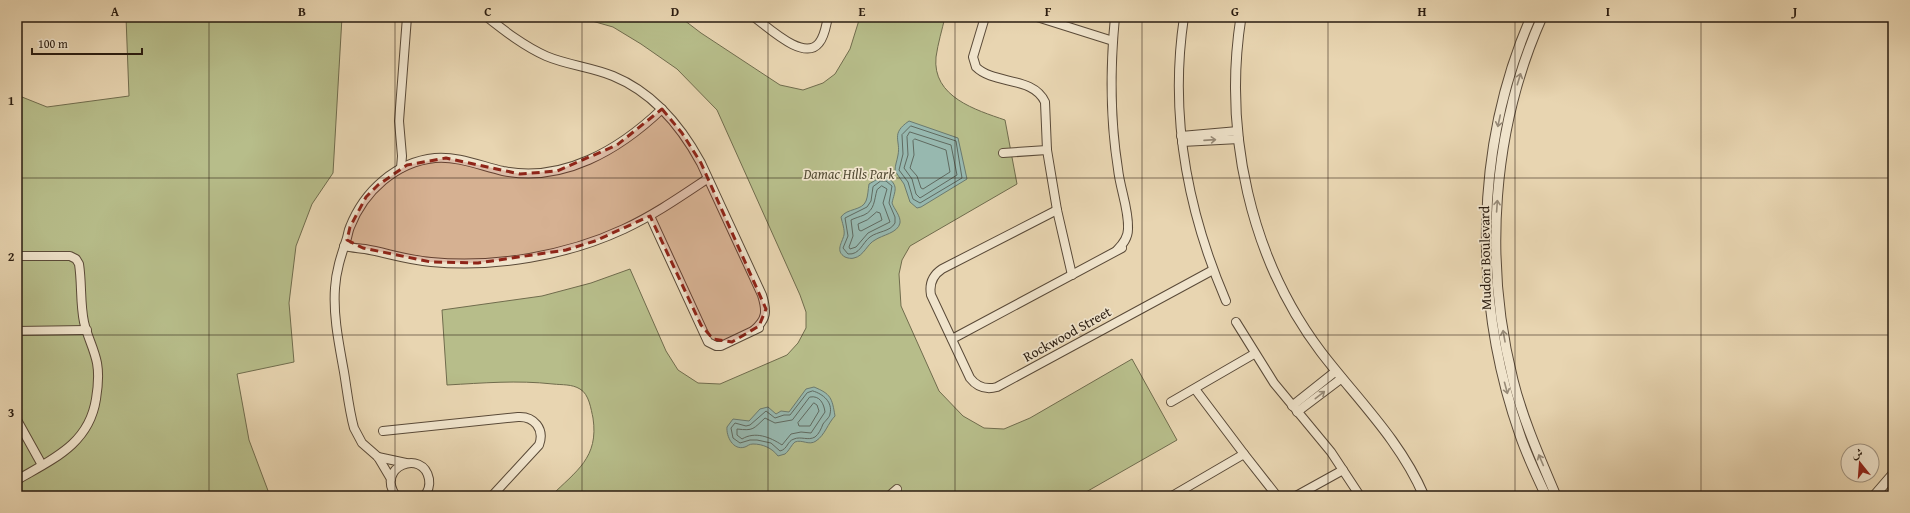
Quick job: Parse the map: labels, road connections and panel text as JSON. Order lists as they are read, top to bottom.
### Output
{
  "streets": {
    "street": ["Mudon Boulevard", "Rockwood Street"]
  },
  "parks": ["Damac Hills Park"],
  "scale_bar": "100 m",
  "north": "top",
  "grid": {
    "columns": [
      "A",
      "B",
      "C",
      "D",
      "E",
      "F",
      "G",
      "H",
      "I",
      "J"
    ],
    "rows": ["1", "2", "3"]
  }
}
